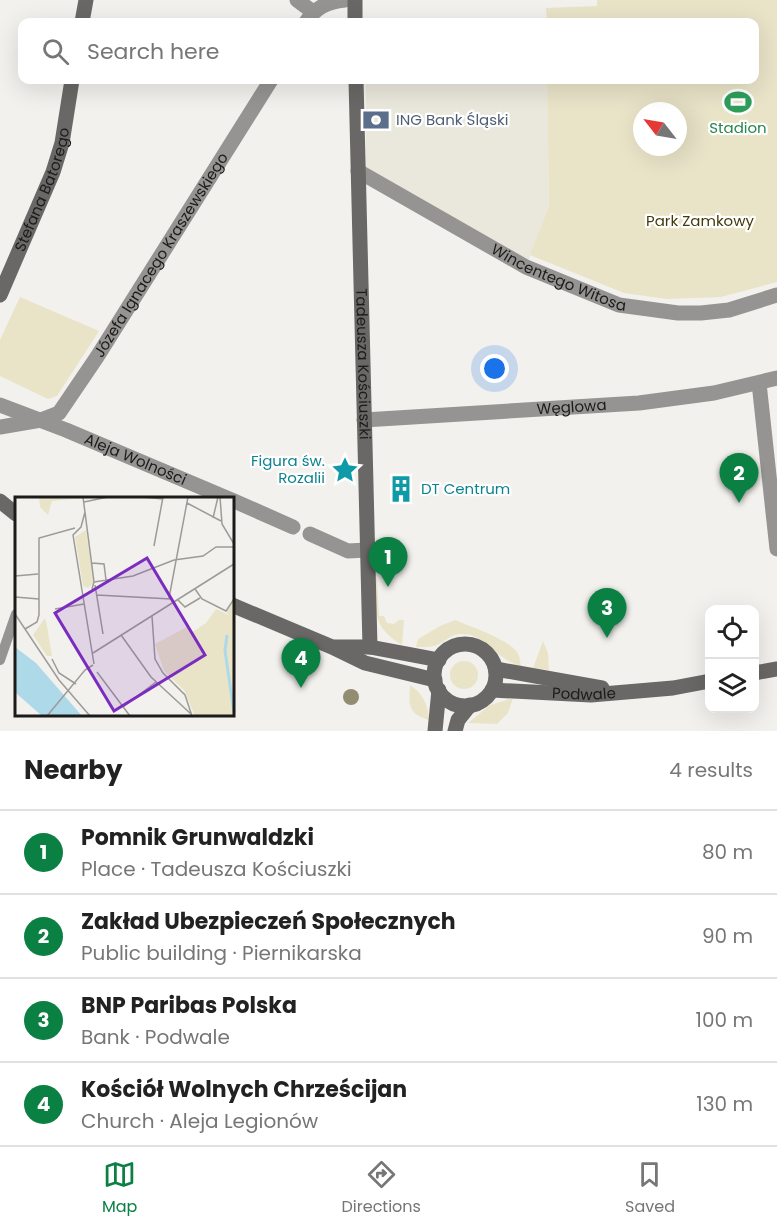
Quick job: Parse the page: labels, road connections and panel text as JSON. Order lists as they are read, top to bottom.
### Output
{
  "streets": {
    "street": [
      "Stefana Batorego",
      "Józefa Ignacego Kraszewskiego",
      "Wincentego Witosa",
      "Tadeusza Kościuszki",
      "Węglowa",
      "Aleja Wolności",
      "Podwale"
    ]
  },
  "crossings": [
    ["Józefa Ignacego Kraszewskiego", "Aleja Wolności"],
    ["Wincentego Witosa", "Tadeusza Kościuszki"],
    ["Tadeusza Kościuszki", "Węglowa"]
  ],
  "parks": ["Park Zamkowy"],
  "places": {
    "sports": ["Stadion"],
    "bank": ["ING Bank Śląski"],
    "place": ["Figura św. Rozalii"],
    "building": ["DT Centrum"]
  },
  "north": "top left",
  "page": {
    "search": "Search here",
    "pins": [
      "2",
      "1",
      "3",
      "4"
    ],
    "heading": ["Nearby", "4 results"],
    "list": [
      {
        "mark": "1",
        "name": "Pomnik Grunwaldzki",
        "note": "Place · Tadeusza Kościuszki",
        "value": "80 m"
      },
      {
        "mark": "2",
        "name": "Zakład Ubezpieczeń Społecznych",
        "note": "Public building · Piernikarska",
        "value": "90 m"
      },
      {
        "mark": "3",
        "name": "BNP Paribas Polska",
        "note": "Bank · Podwale",
        "value": "100 m"
      },
      {
        "mark": "4",
        "name": "Kościół Wolnych Chrześcijan",
        "note": "Church · Aleja Legionów",
        "value": "130 m"
      }
    ],
    "nav": ["Map", "Directions", "Saved"]
  }
}
